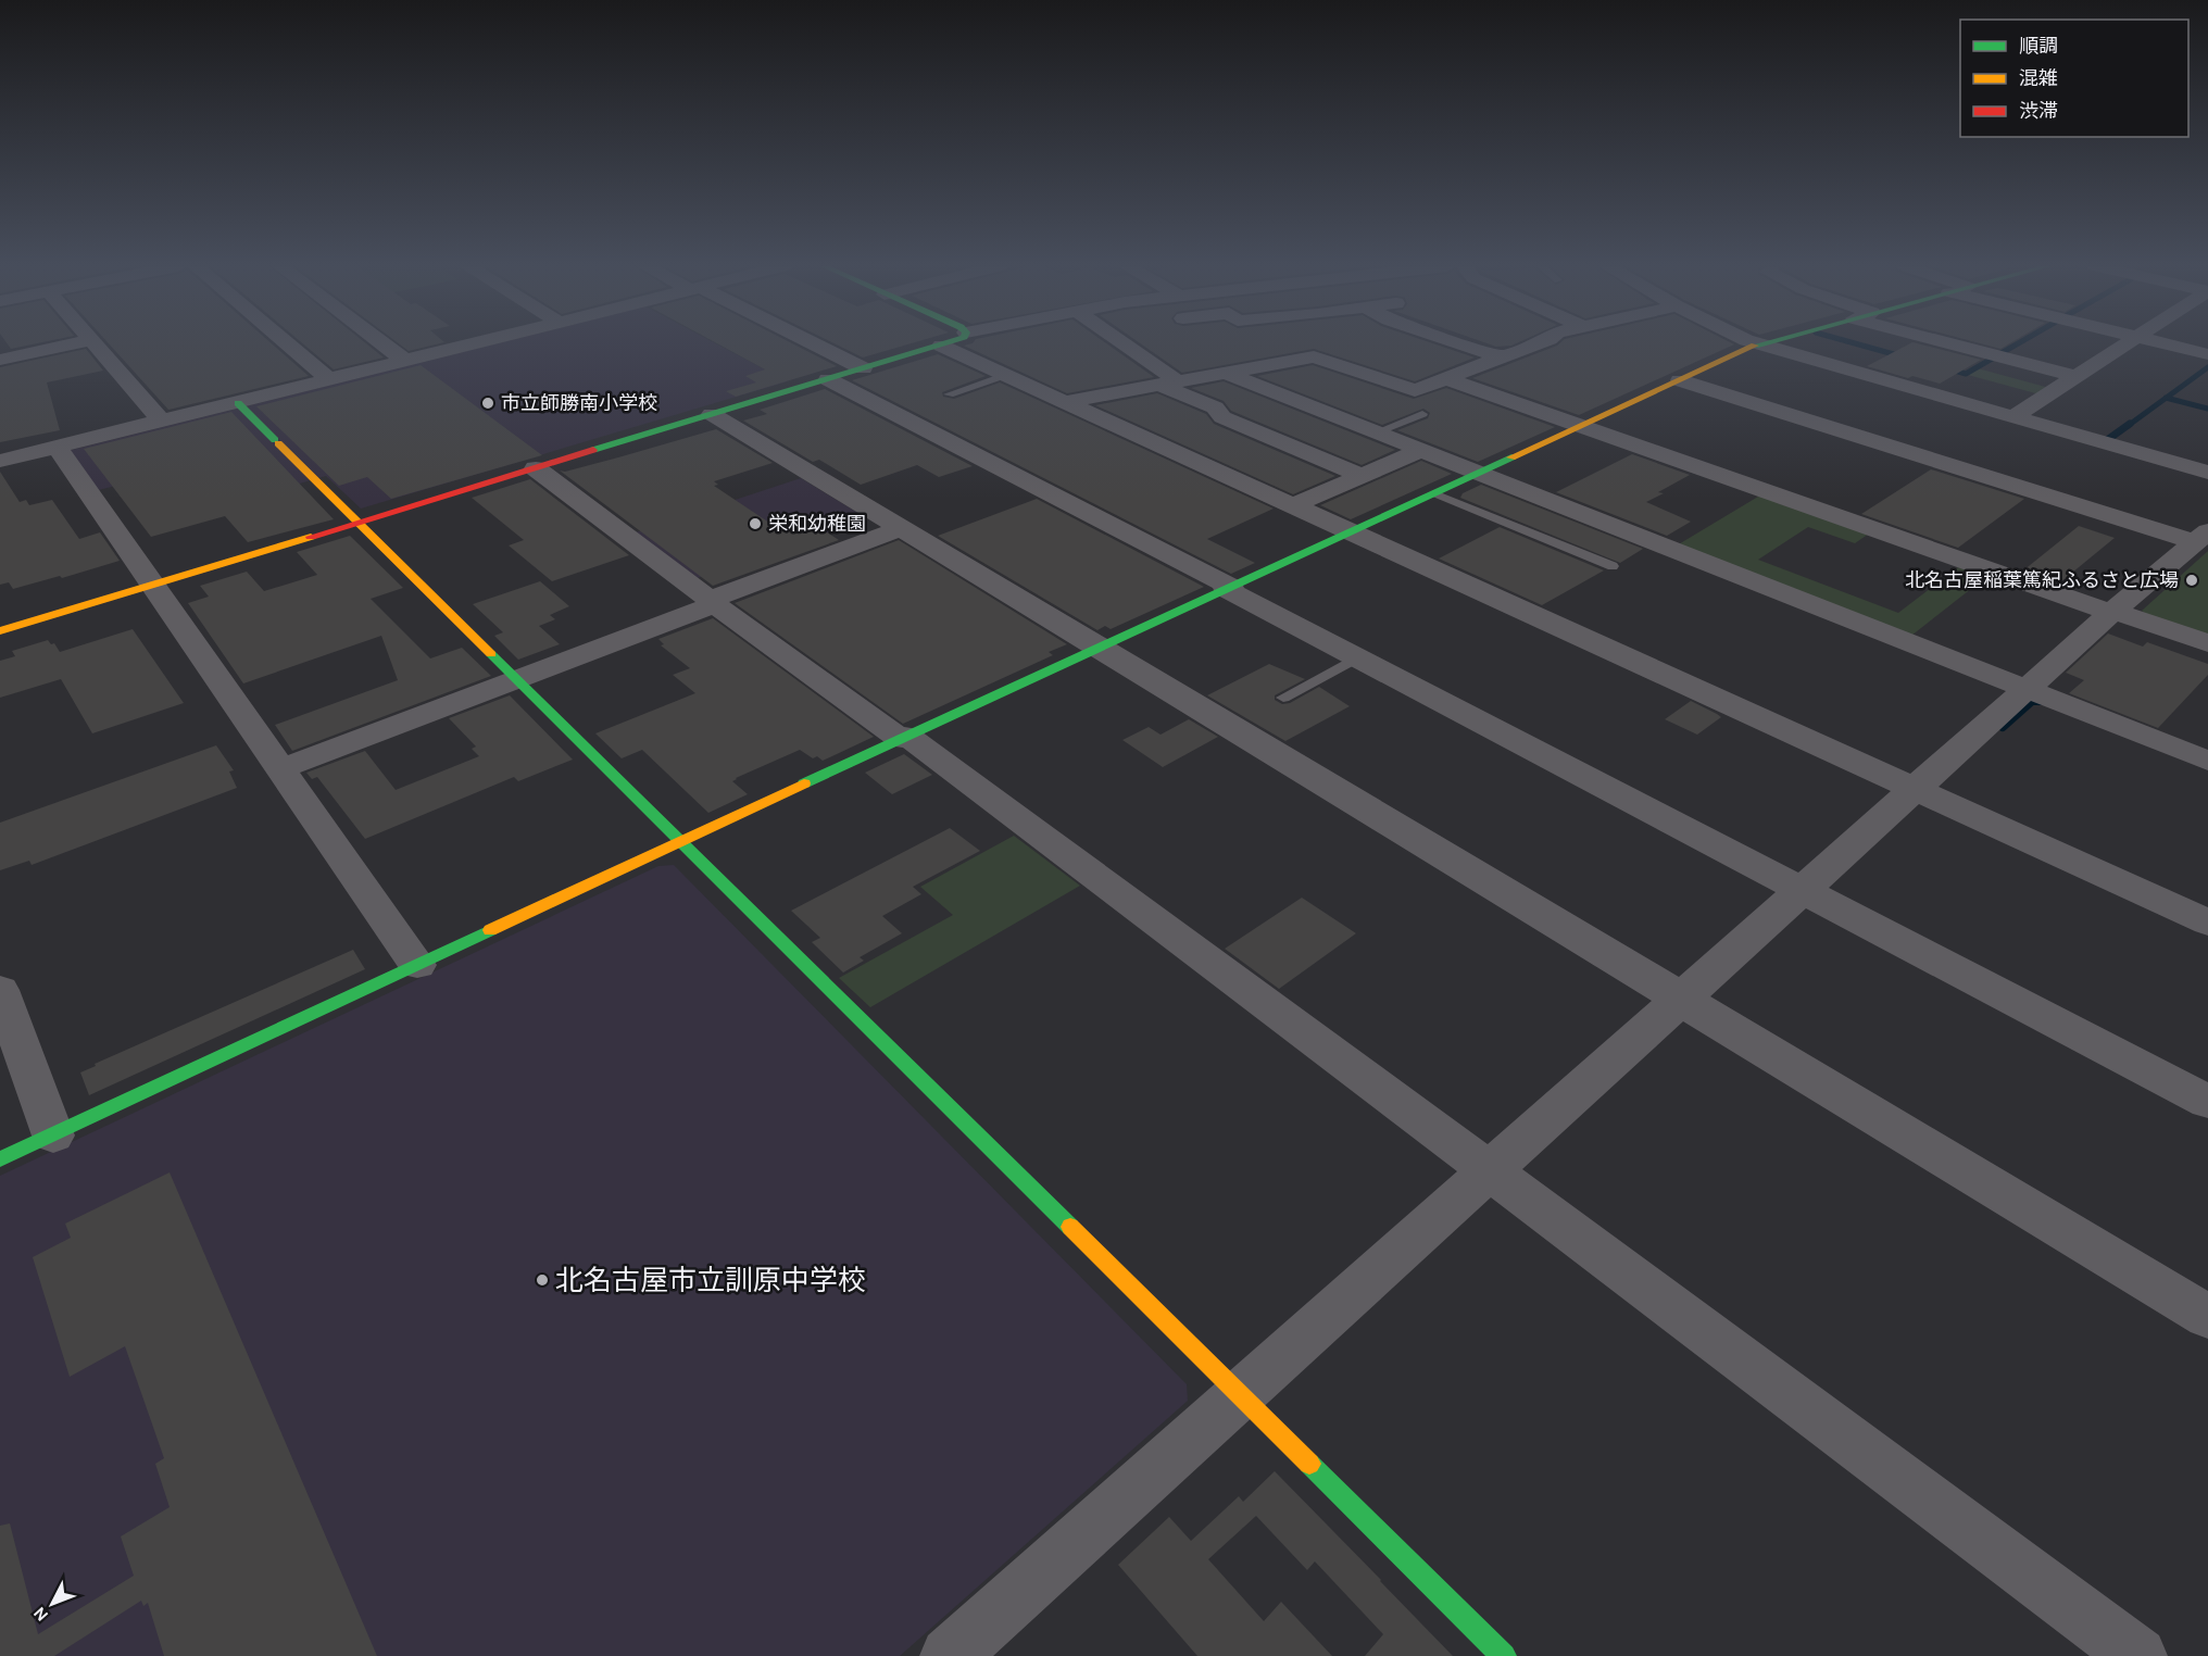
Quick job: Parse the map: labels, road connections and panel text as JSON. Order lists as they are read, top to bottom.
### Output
{
  "places": [
    "市立師勝南小学校",
    "栄和幼稚園",
    "北名古屋稲葉篤紀ふるさと広場",
    "北名古屋市立訓原中学校"
  ],
  "legend": ["順調", "混雑", "渋滞"],
  "north": "bottom left"
}
